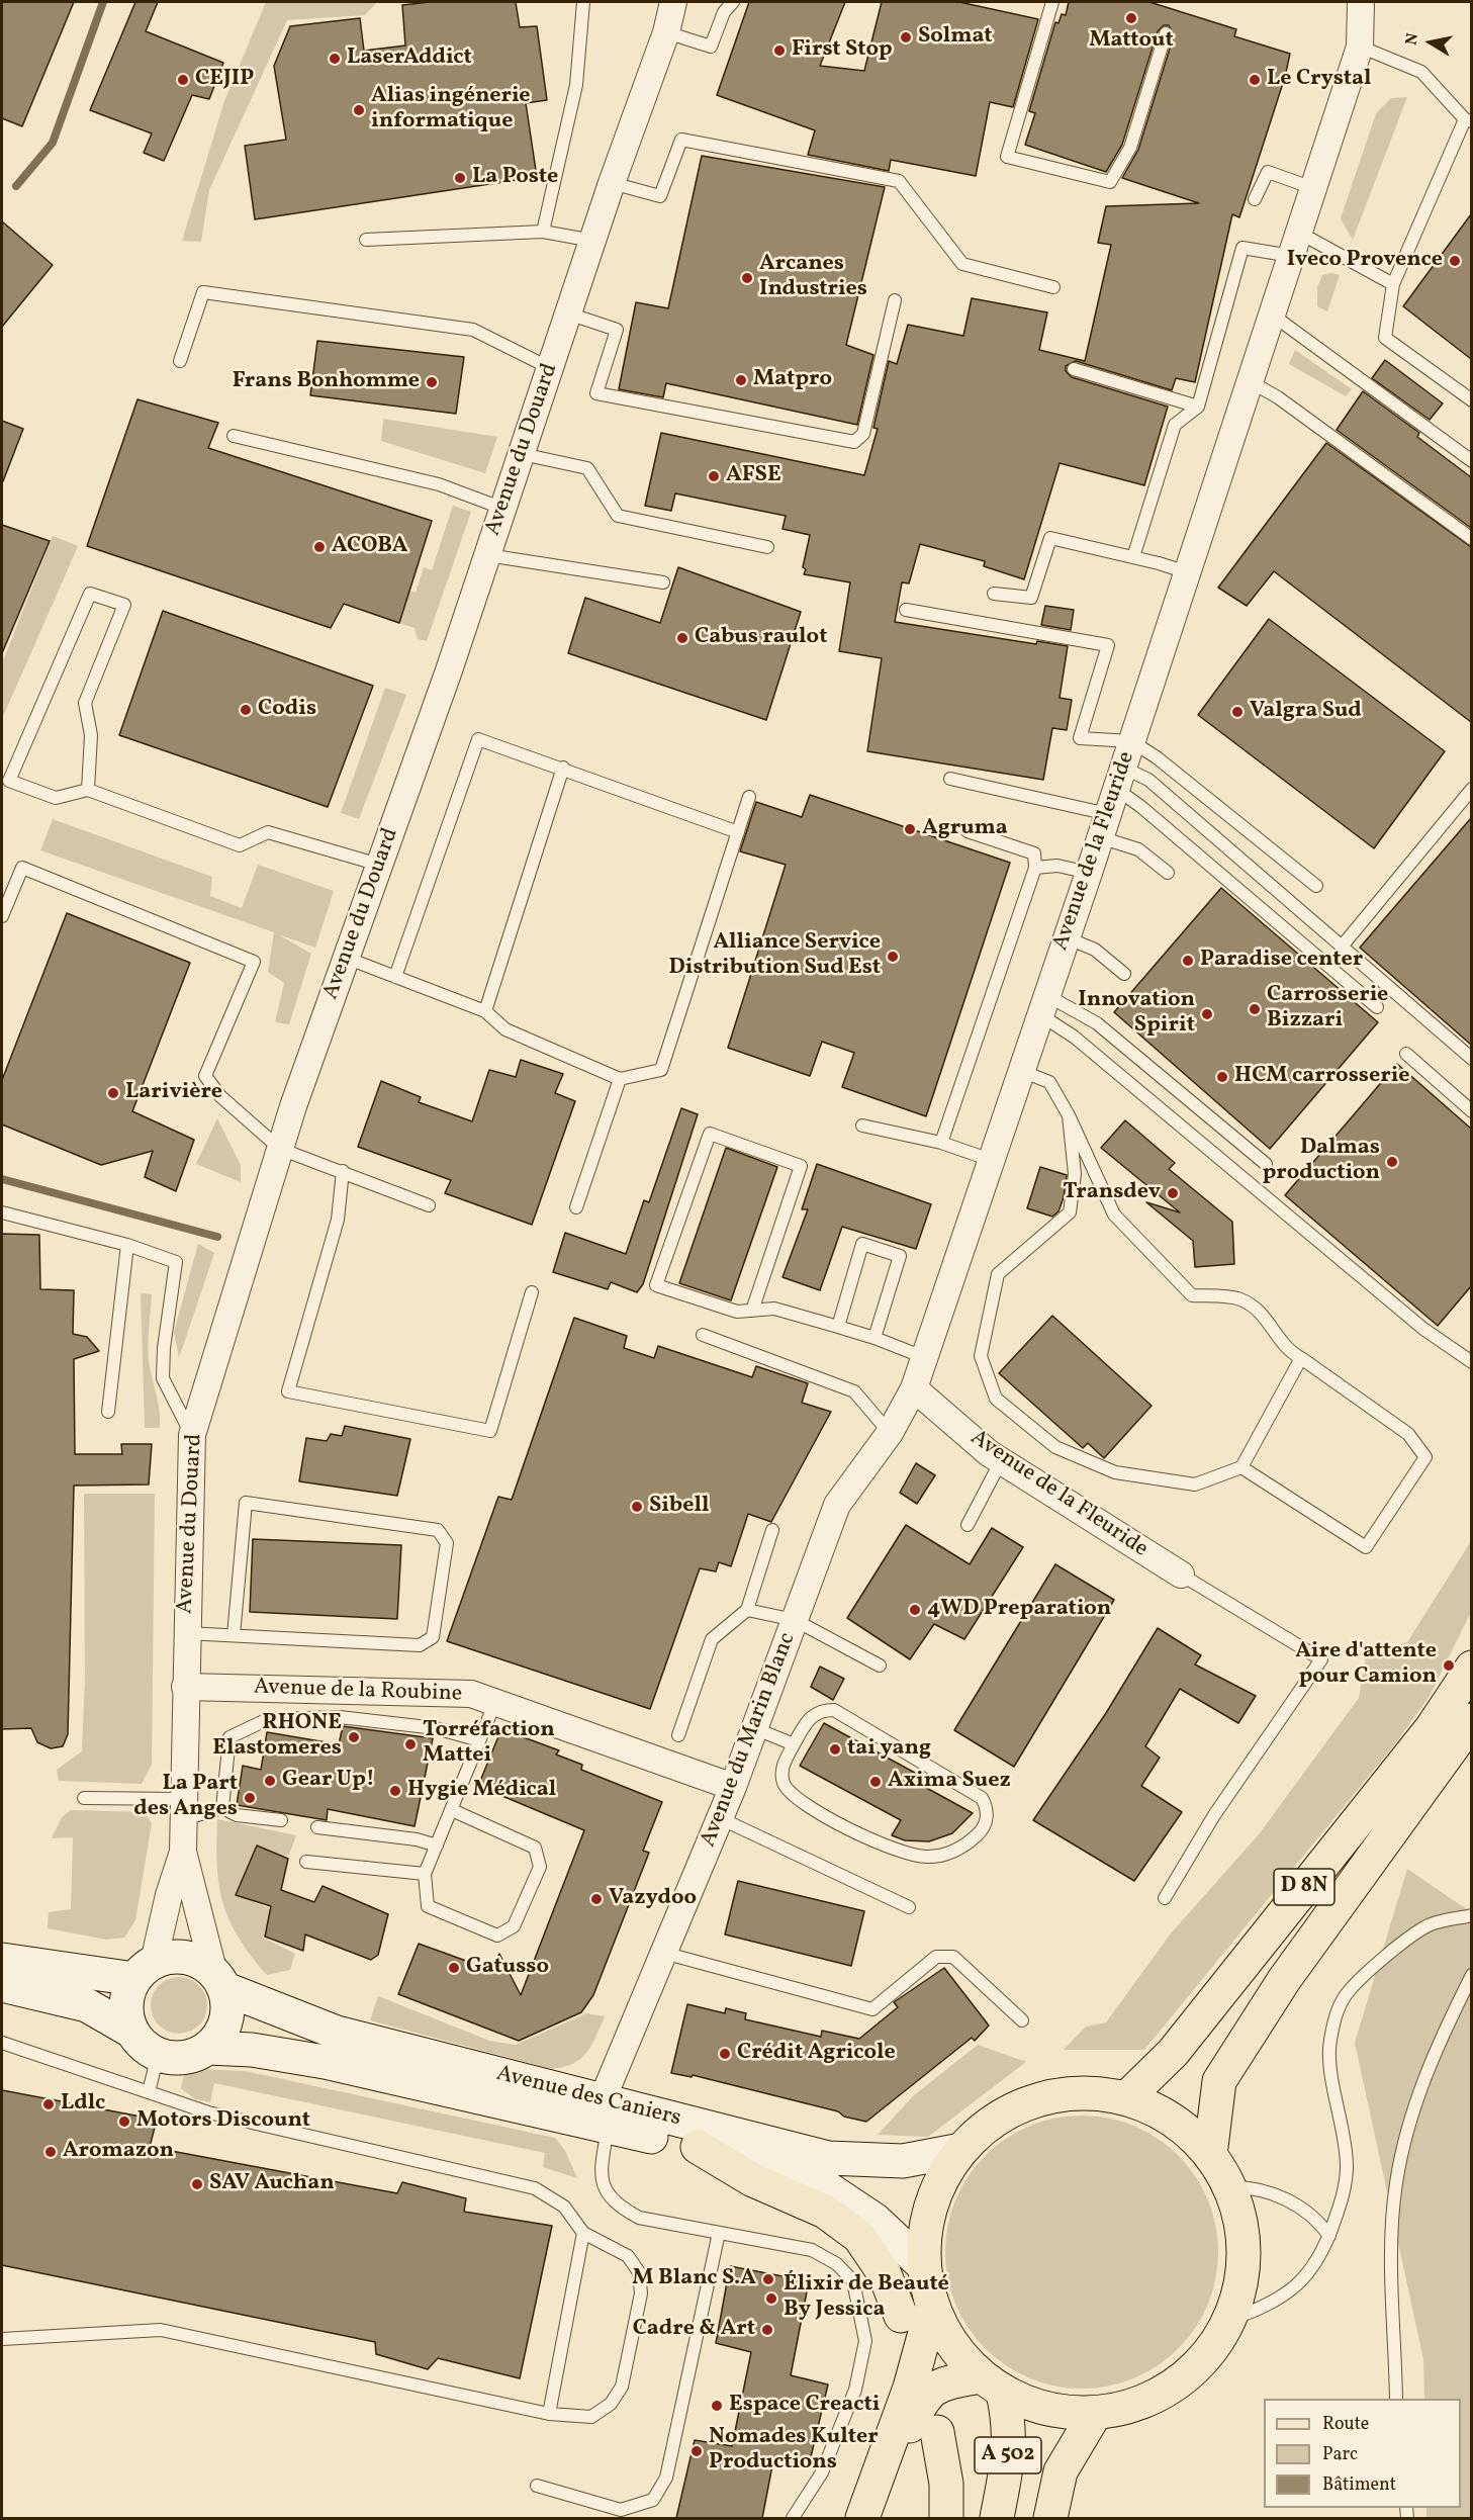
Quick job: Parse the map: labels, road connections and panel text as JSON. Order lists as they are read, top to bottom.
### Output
{
  "streets": {
    "main road": ["D 8N", "A 502"],
    "street": [
      "Avenue du Douard",
      "Avenue de la Fleuride",
      "Avenue de la Roubine",
      "Avenue du Marin Blanc",
      "Avenue des Caniers"
    ]
  },
  "crossings": [
    ["Avenue du Douard", "Avenue de la Roubine"],
    ["Avenue du Douard", "Avenue des Caniers"],
    ["Avenue de la Fleuride", "Avenue du Marin Blanc"],
    ["Avenue de la Roubine", "Avenue du Marin Blanc"],
    ["Avenue du Marin Blanc", "Avenue des Caniers"]
  ],
  "places": [
    "Mattout",
    "Solmat",
    "First Stop",
    "LaserAddict",
    "CEJIP",
    "Le Crystal",
    "Alias ingénerie informatique",
    "La Poste",
    "Iveco Provence",
    "Arcanes Industries",
    "Matpro",
    "Frans Bonhomme",
    "AFSE",
    "ACOBA",
    "Cabus raulot",
    "Codis",
    "Valgra Sud",
    "Agruma",
    "Alliance Service Distribution Sud Est",
    "Paradise center",
    "Carrosserie Bizzari",
    "Innovation Spirit",
    "HCM carrosserie",
    "Larivière",
    "Dalmas production",
    "Transdev",
    "Sibell",
    "4WD Preparation",
    "Aire d'attente pour Camion",
    "RHONE Elastomeres",
    "Torréfaction Mattei",
    "tai yang",
    "Gear Up!",
    "Axima Suez",
    "Hygie Médical",
    "La Part des Anges",
    "Vazydoo",
    "Gatusso",
    "Crédit Agricole",
    "Ldlc",
    "Motors Discount",
    "Aromazon",
    "SAV Auchan",
    "M Blanc S.A",
    "Élixir de Beauté By Jessica",
    "Cadre & Art",
    "Espace Creacti",
    "Nomades Kulter Productions"
  ],
  "legend": ["Route", "Parc", "Bâtiment"],
  "north": "left"
}
